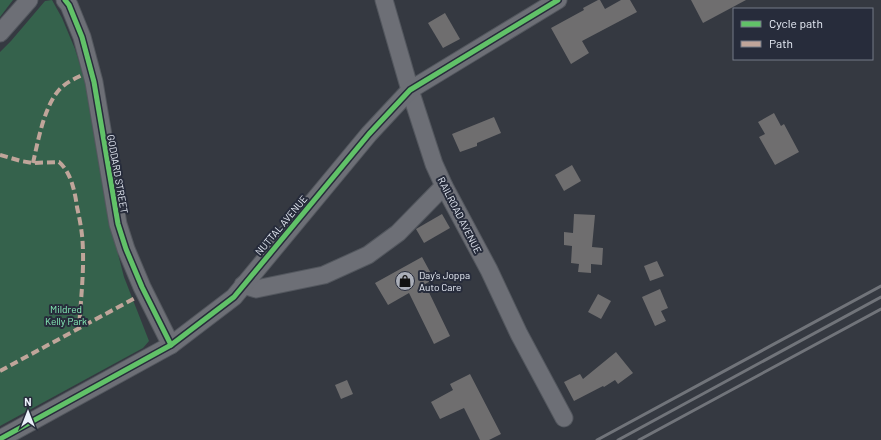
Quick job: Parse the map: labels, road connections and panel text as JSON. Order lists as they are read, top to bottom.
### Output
{
  "streets": {
    "street": ["GODDARD STREET", "RAILROAD AVENUE", "NUTTAL AVENUE"]
  },
  "crossings": [
    ["GODDARD STREET", "NUTTAL AVENUE"],
    ["RAILROAD AVENUE", "NUTTAL AVENUE"]
  ],
  "parks": ["Mildred Kelly Park"],
  "places": {
    "shop": ["Day's Joppa Auto Care"]
  },
  "legend": ["Cycle path", "Path"],
  "north": "top"
}
